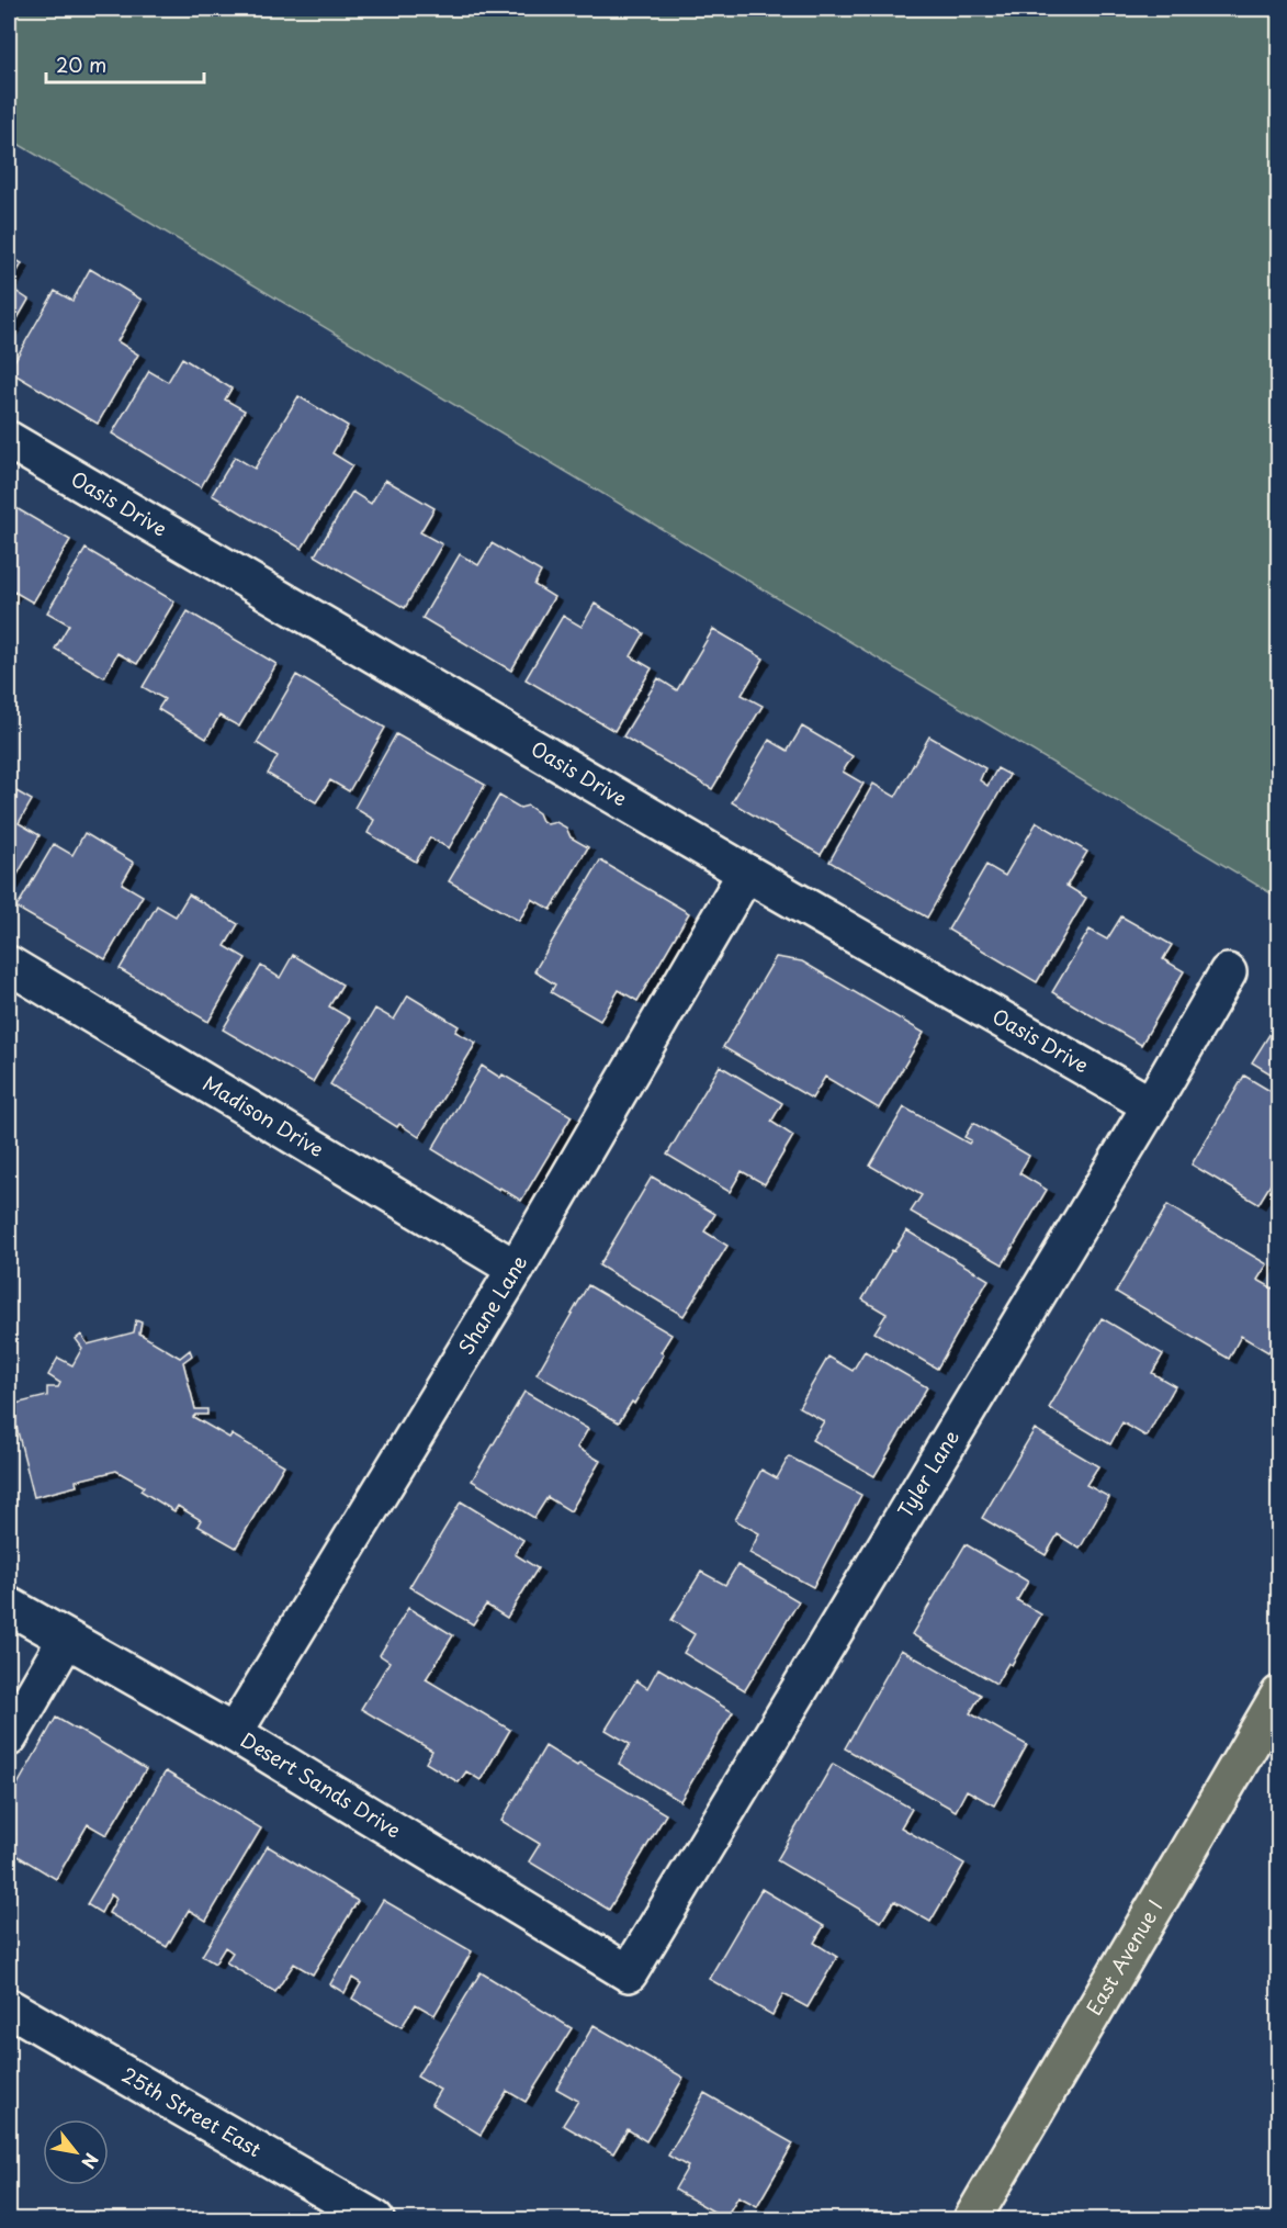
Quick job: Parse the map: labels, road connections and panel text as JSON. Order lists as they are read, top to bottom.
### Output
{
  "streets": {
    "main road": ["East Avenue I"],
    "street": [
      "Oasis Drive",
      "Madison Drive",
      "Shane Lane",
      "Tyler Lane",
      "Desert Sands Drive",
      "25th Street East"
    ]
  },
  "crossings": [
    ["Oasis Drive", "Shane Lane"],
    ["Oasis Drive", "Tyler Lane"],
    ["Madison Drive", "Shane Lane"],
    ["Shane Lane", "Desert Sands Drive"],
    ["Tyler Lane", "Desert Sands Drive"]
  ],
  "scale_bar": "20 m",
  "north": "bottom right"
}
